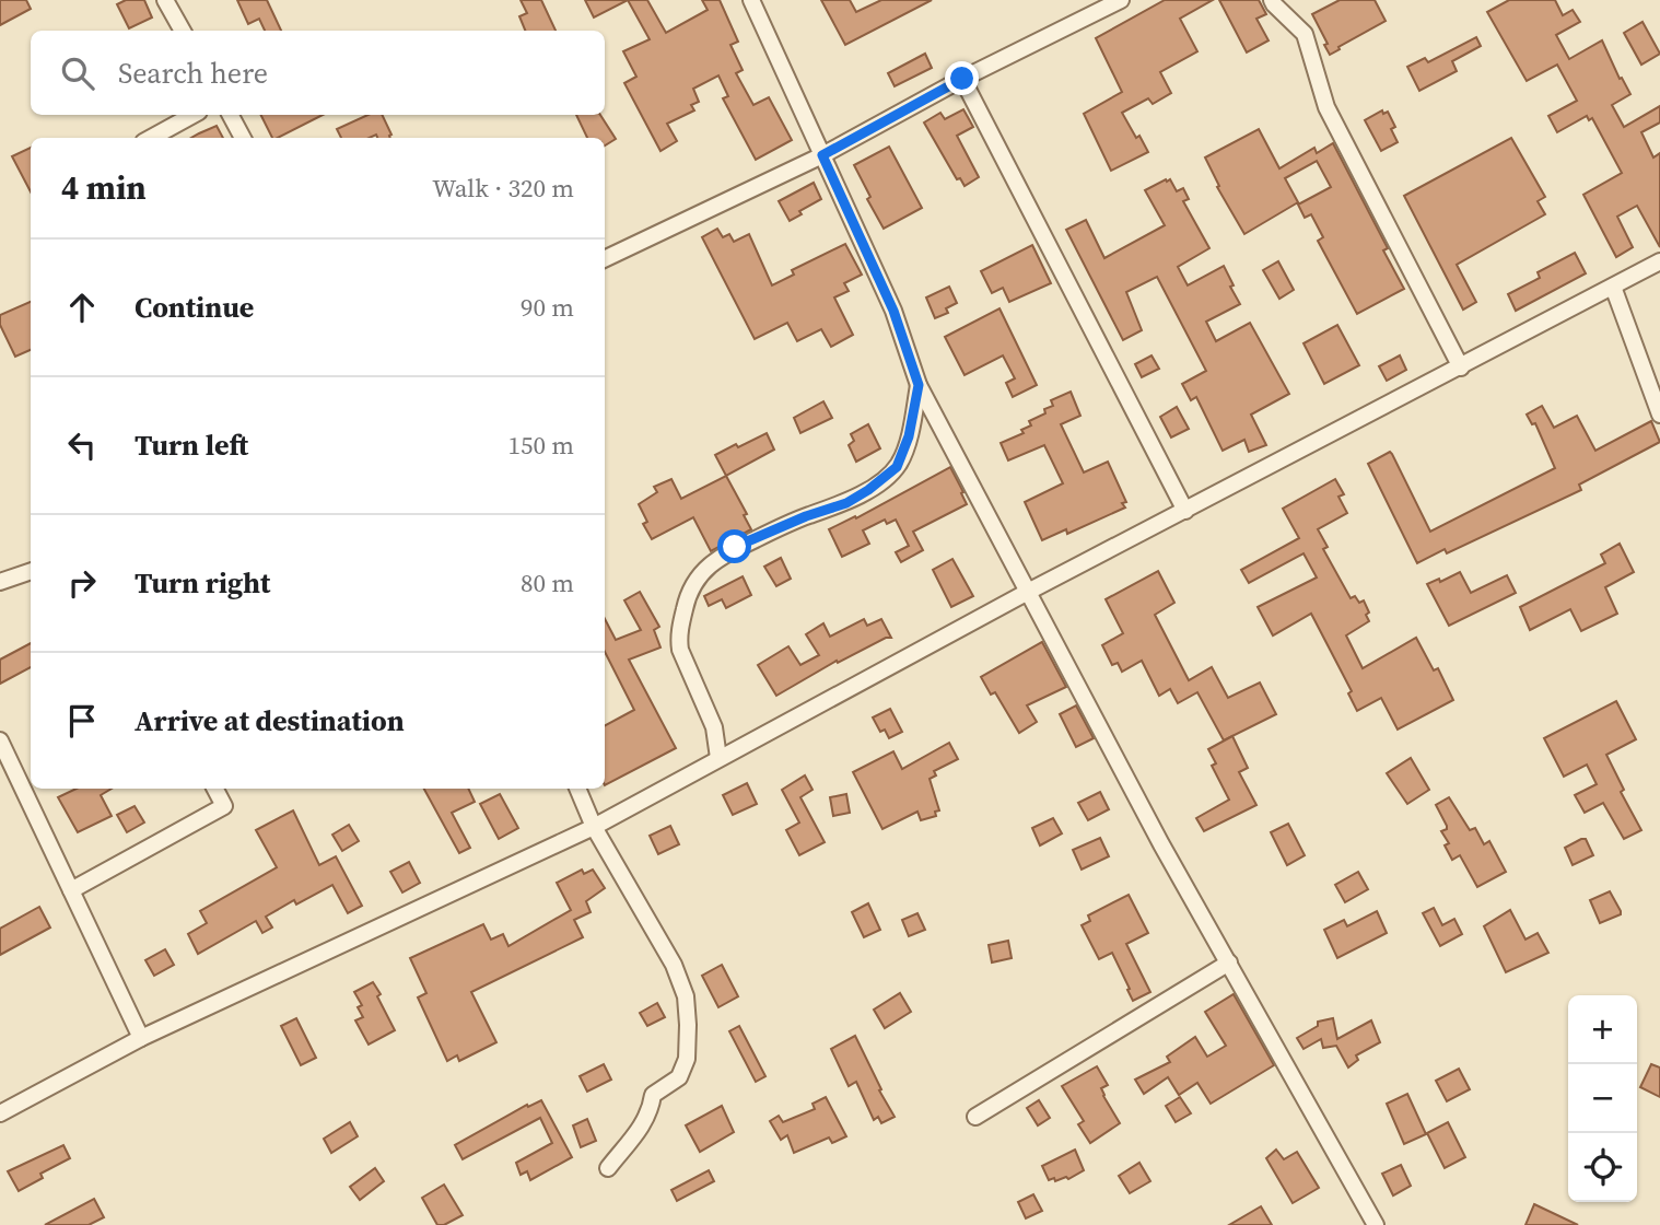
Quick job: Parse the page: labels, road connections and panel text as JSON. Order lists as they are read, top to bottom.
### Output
{
  "page": {
    "search": "Search here",
    "heading": ["4 min", "Walk · 320 m"],
    "list": [
      ["Continue", "90 m"],
      ["Turn left", "150 m"],
      ["Turn right", "80 m"],
      "Arrive at destination"
    ],
    "map_buttons": ["+", "−"]
  }
}
